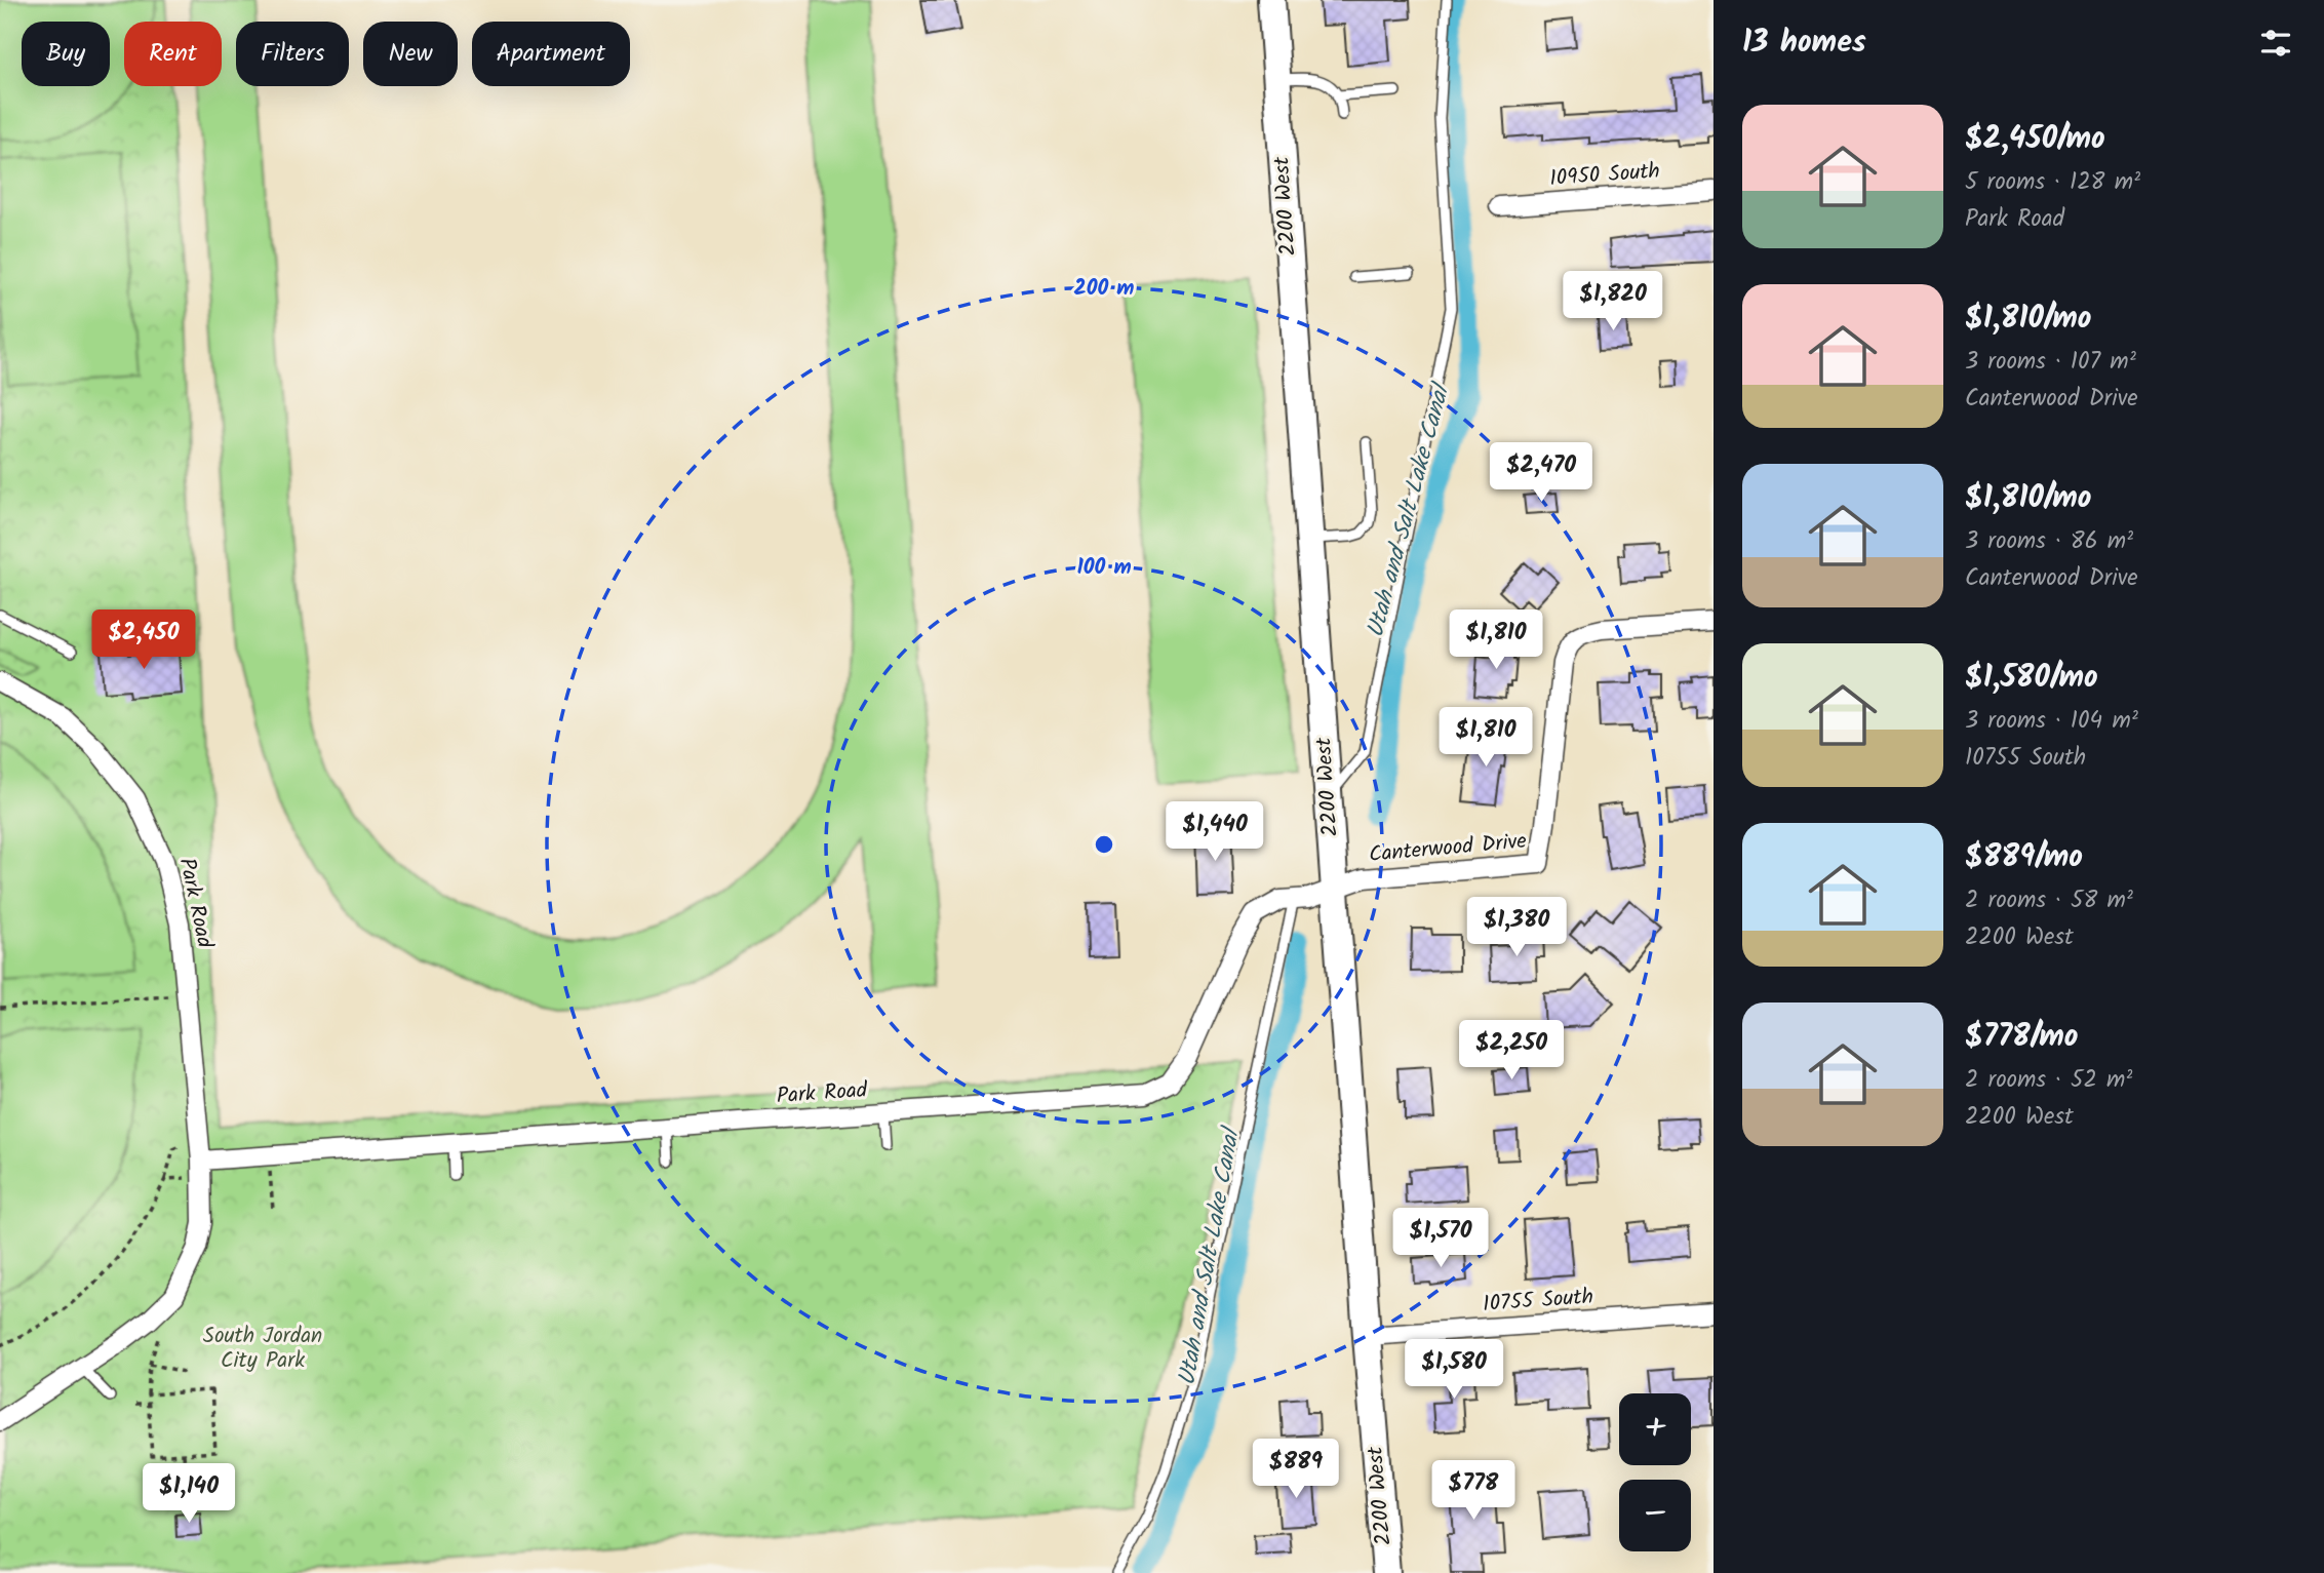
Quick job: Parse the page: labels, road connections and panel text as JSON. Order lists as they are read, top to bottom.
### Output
{
  "streets": {
    "street": [
      "10950 South",
      "2200 West",
      "Canterwood Drive",
      "Park Road",
      "10755 South"
    ]
  },
  "crossings": [
    ["2200 West", "Canterwood Drive"],
    ["2200 West", "Park Road"],
    ["2200 West", "10755 South"],
    ["Canterwood Drive", "Park Road"]
  ],
  "water": ["Utah and Salt Lake Canal"],
  "parks": ["South Jordan City Park"],
  "page": {
    "heading": "13 homes",
    "chip": [
      "Buy",
      "Rent",
      "Filters",
      "New",
      "Apartment"
    ],
    "list": [
      {
        "name": "$2,450/mo",
        "note": "5 rooms · 128 m² · Park Road"
      },
      {
        "name": "$1,810/mo",
        "note": "3 rooms · 107 m² · Canterwood Drive"
      },
      {
        "name": "$1,810/mo",
        "note": "3 rooms · 86 m² · Canterwood Drive"
      },
      {
        "name": "$1,580/mo",
        "note": "3 rooms · 104 m² · 10755 South"
      },
      {
        "name": "$889/mo",
        "note": "2 rooms · 58 m² · 2200 West"
      },
      {
        "name": "$778/mo",
        "note": "2 rooms · 52 m² · 2200 West"
      }
    ],
    "price": [
      "$1,820",
      "$2,470",
      "$2,450",
      "$1,810",
      "$1,810",
      "$1,440",
      "$1,380",
      "$2,250",
      "$1,570",
      "$1,580",
      "$889",
      "$778",
      "$1,140"
    ],
    "map_buttons": ["+", "−"]
  },
  "rings": ["200 m", "100 m"]
}
